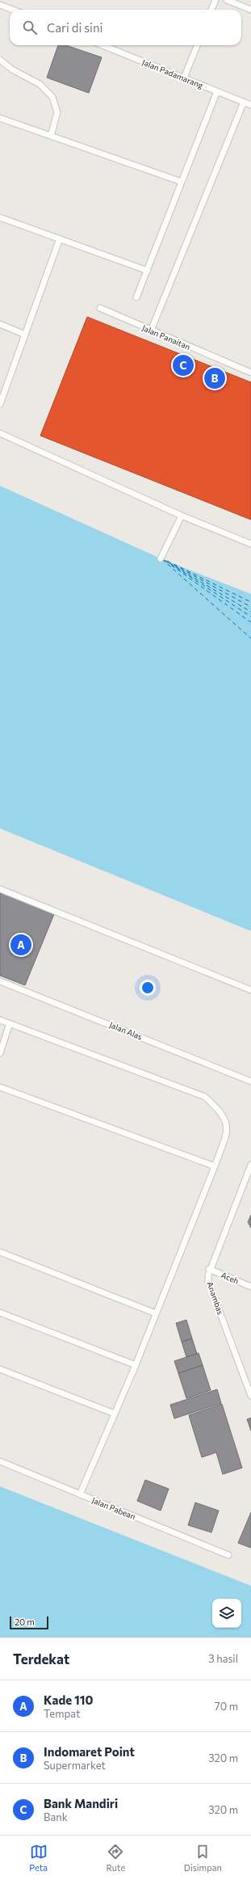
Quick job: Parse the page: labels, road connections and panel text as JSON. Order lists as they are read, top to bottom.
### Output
{
  "streets": {
    "lane": [
      "Jalan Padamarang",
      "Jalan Panaitan",
      "Jalan Alas",
      "Aceh",
      "Anambas",
      "Jalan Pabean"
    ]
  },
  "crossings": [
    ["Aceh", "Anambas"]
  ],
  "scale_bar": "20 m",
  "page": {
    "search": "Cari di sini",
    "pins": ["C", "B", "A"],
    "scale": "20 m",
    "heading": ["Terdekat", "3 hasil"],
    "list": [
      {
        "mark": "A",
        "name": "Kade 110",
        "note": "Tempat",
        "value": "70 m"
      },
      {
        "mark": "B",
        "name": "Indomaret Point",
        "note": "Supermarket",
        "value": "320 m"
      },
      {
        "mark": "C",
        "name": "Bank Mandiri",
        "note": "Bank",
        "value": "320 m"
      }
    ],
    "nav": ["Peta", "Rute", "Disimpan"]
  }
}
